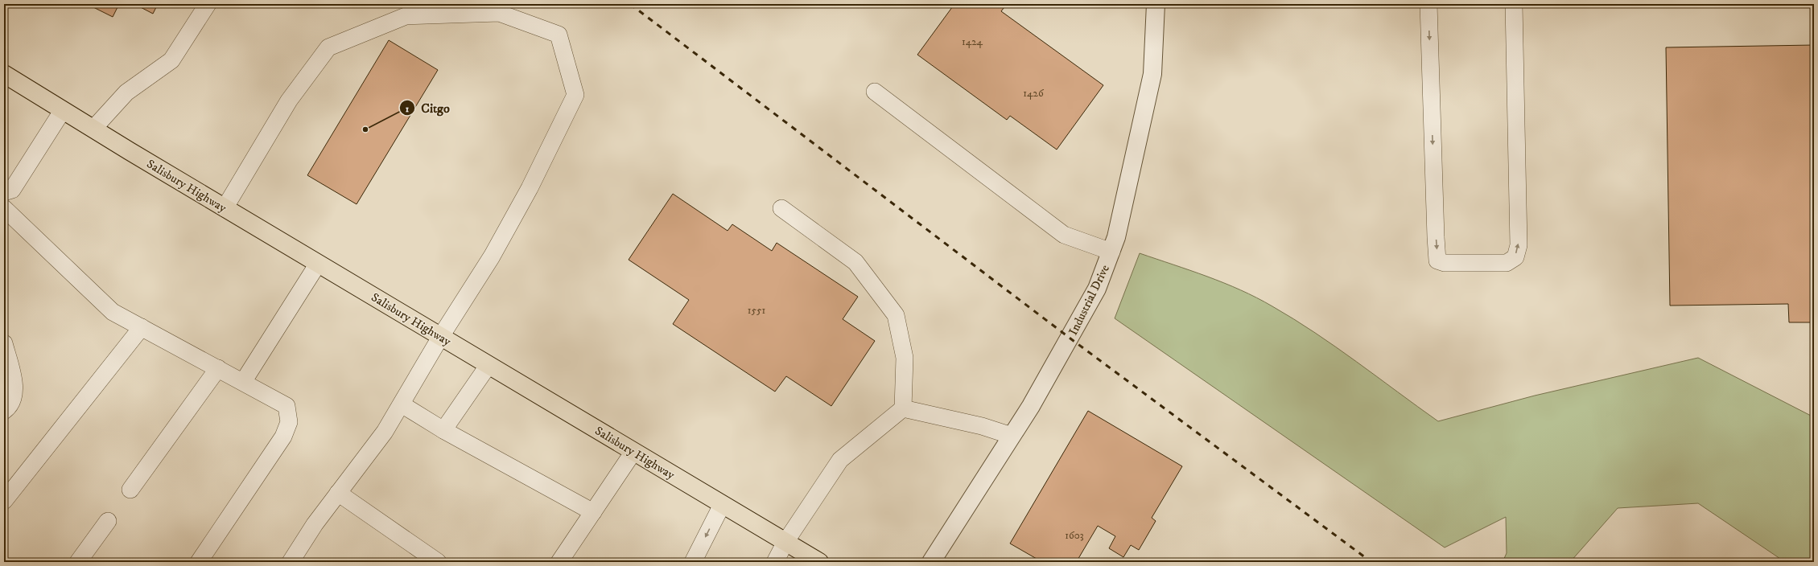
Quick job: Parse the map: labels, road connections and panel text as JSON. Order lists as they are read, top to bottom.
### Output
{
  "streets": {
    "highway": ["Salisbury Highway"],
    "street": ["Industrial Drive"]
  },
  "places": ["Citgo"],
  "house_numbers": [
    "1424",
    "1426",
    "1551",
    "1603"
  ]
}
